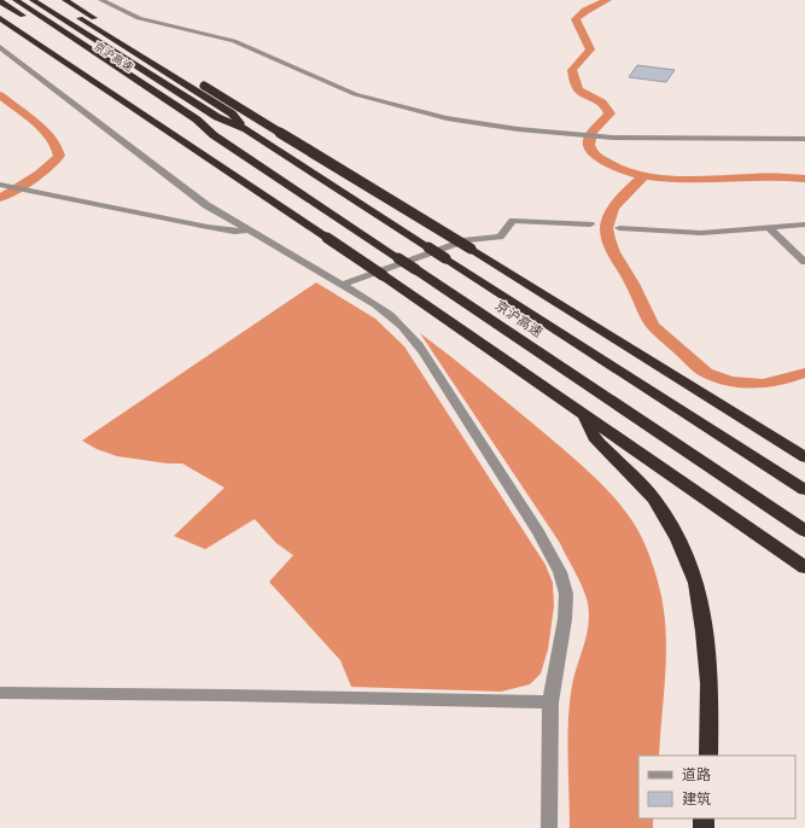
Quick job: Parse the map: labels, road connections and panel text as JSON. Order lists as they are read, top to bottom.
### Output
{
  "streets": {
    "highway": ["京沪高速"]
  },
  "legend": ["道路", "建筑"]
}
